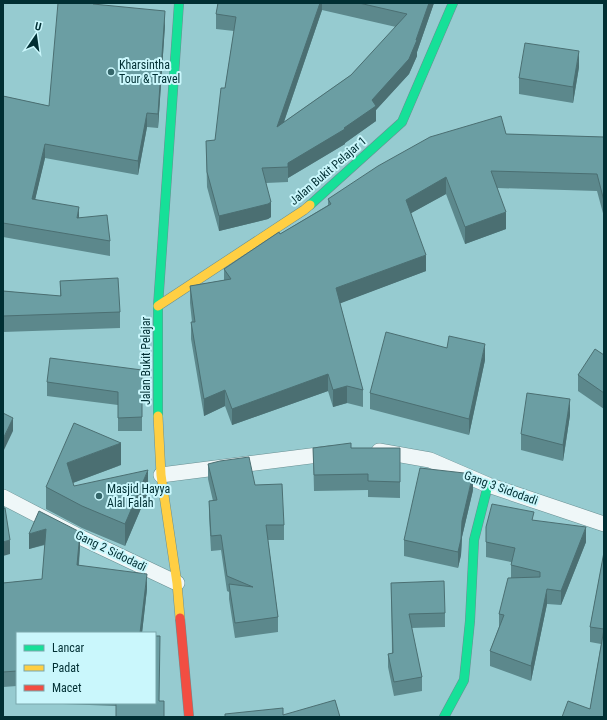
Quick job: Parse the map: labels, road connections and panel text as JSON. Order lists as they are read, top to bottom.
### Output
{
  "streets": {
    "street": ["Jalan Bukit Pelajar 1", "Jalan Bukit Pelajar"],
    "lane": ["Gang 3 Sidodadi", "Gang 2 Sidodadi"]
  },
  "crossings": [
    ["Jalan Bukit Pelajar 1", "Jalan Bukit Pelajar"],
    ["Jalan Bukit Pelajar", "Gang 2 Sidodadi"]
  ],
  "places": ["Kharsintha Tour & Travel", "Masjid Hayya Alal Falah"],
  "legend": ["Lancar", "Padat", "Macet"],
  "north": "top"
}
